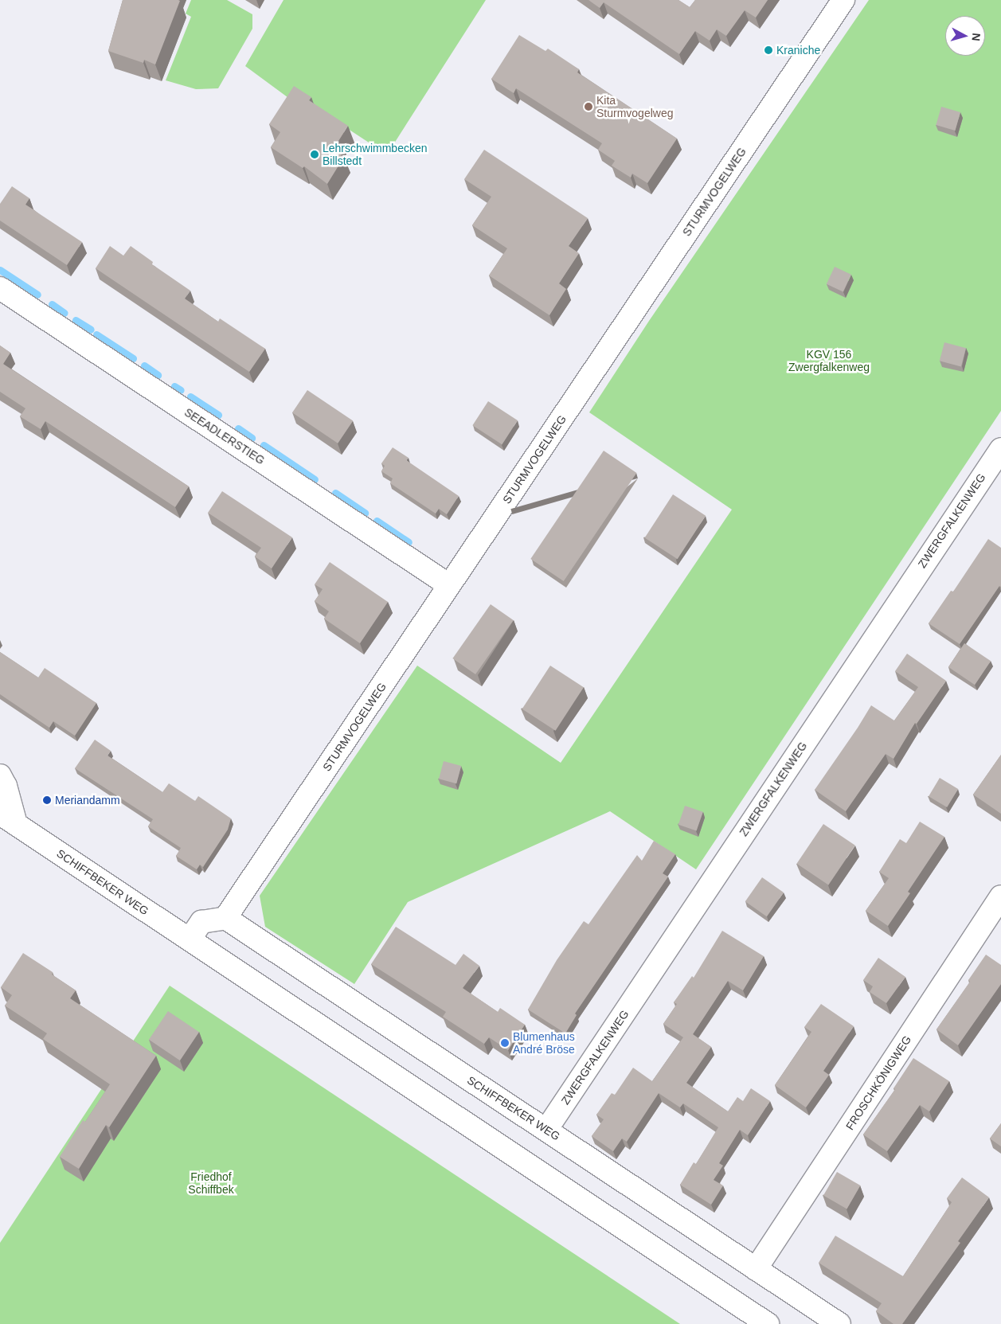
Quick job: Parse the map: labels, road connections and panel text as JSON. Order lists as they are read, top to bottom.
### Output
{
  "streets": {
    "street": [
      "STURMVOGELWEG",
      "SEEADLERSTIEG",
      "ZWERGFALKENWEG",
      "SCHIFFBEKER WEG",
      "FROSCHKÖNIGWEG"
    ]
  },
  "crossings": [
    ["STURMVOGELWEG", "SEEADLERSTIEG"],
    ["STURMVOGELWEG", "SCHIFFBEKER WEG"],
    ["ZWERGFALKENWEG", "SCHIFFBEKER WEG"],
    ["SCHIFFBEKER WEG", "FROSCHKÖNIGWEG"]
  ],
  "parks": ["KGV 156 Zwergfalkenweg", "Friedhof Schiffbek"],
  "places": [
    "Kraniche",
    "Kita Sturmvogelweg",
    "Lehrschwimmbecken Billstedt",
    "Meriandamm",
    "Blumenhaus André Bröse"
  ],
  "north": "right"
}
